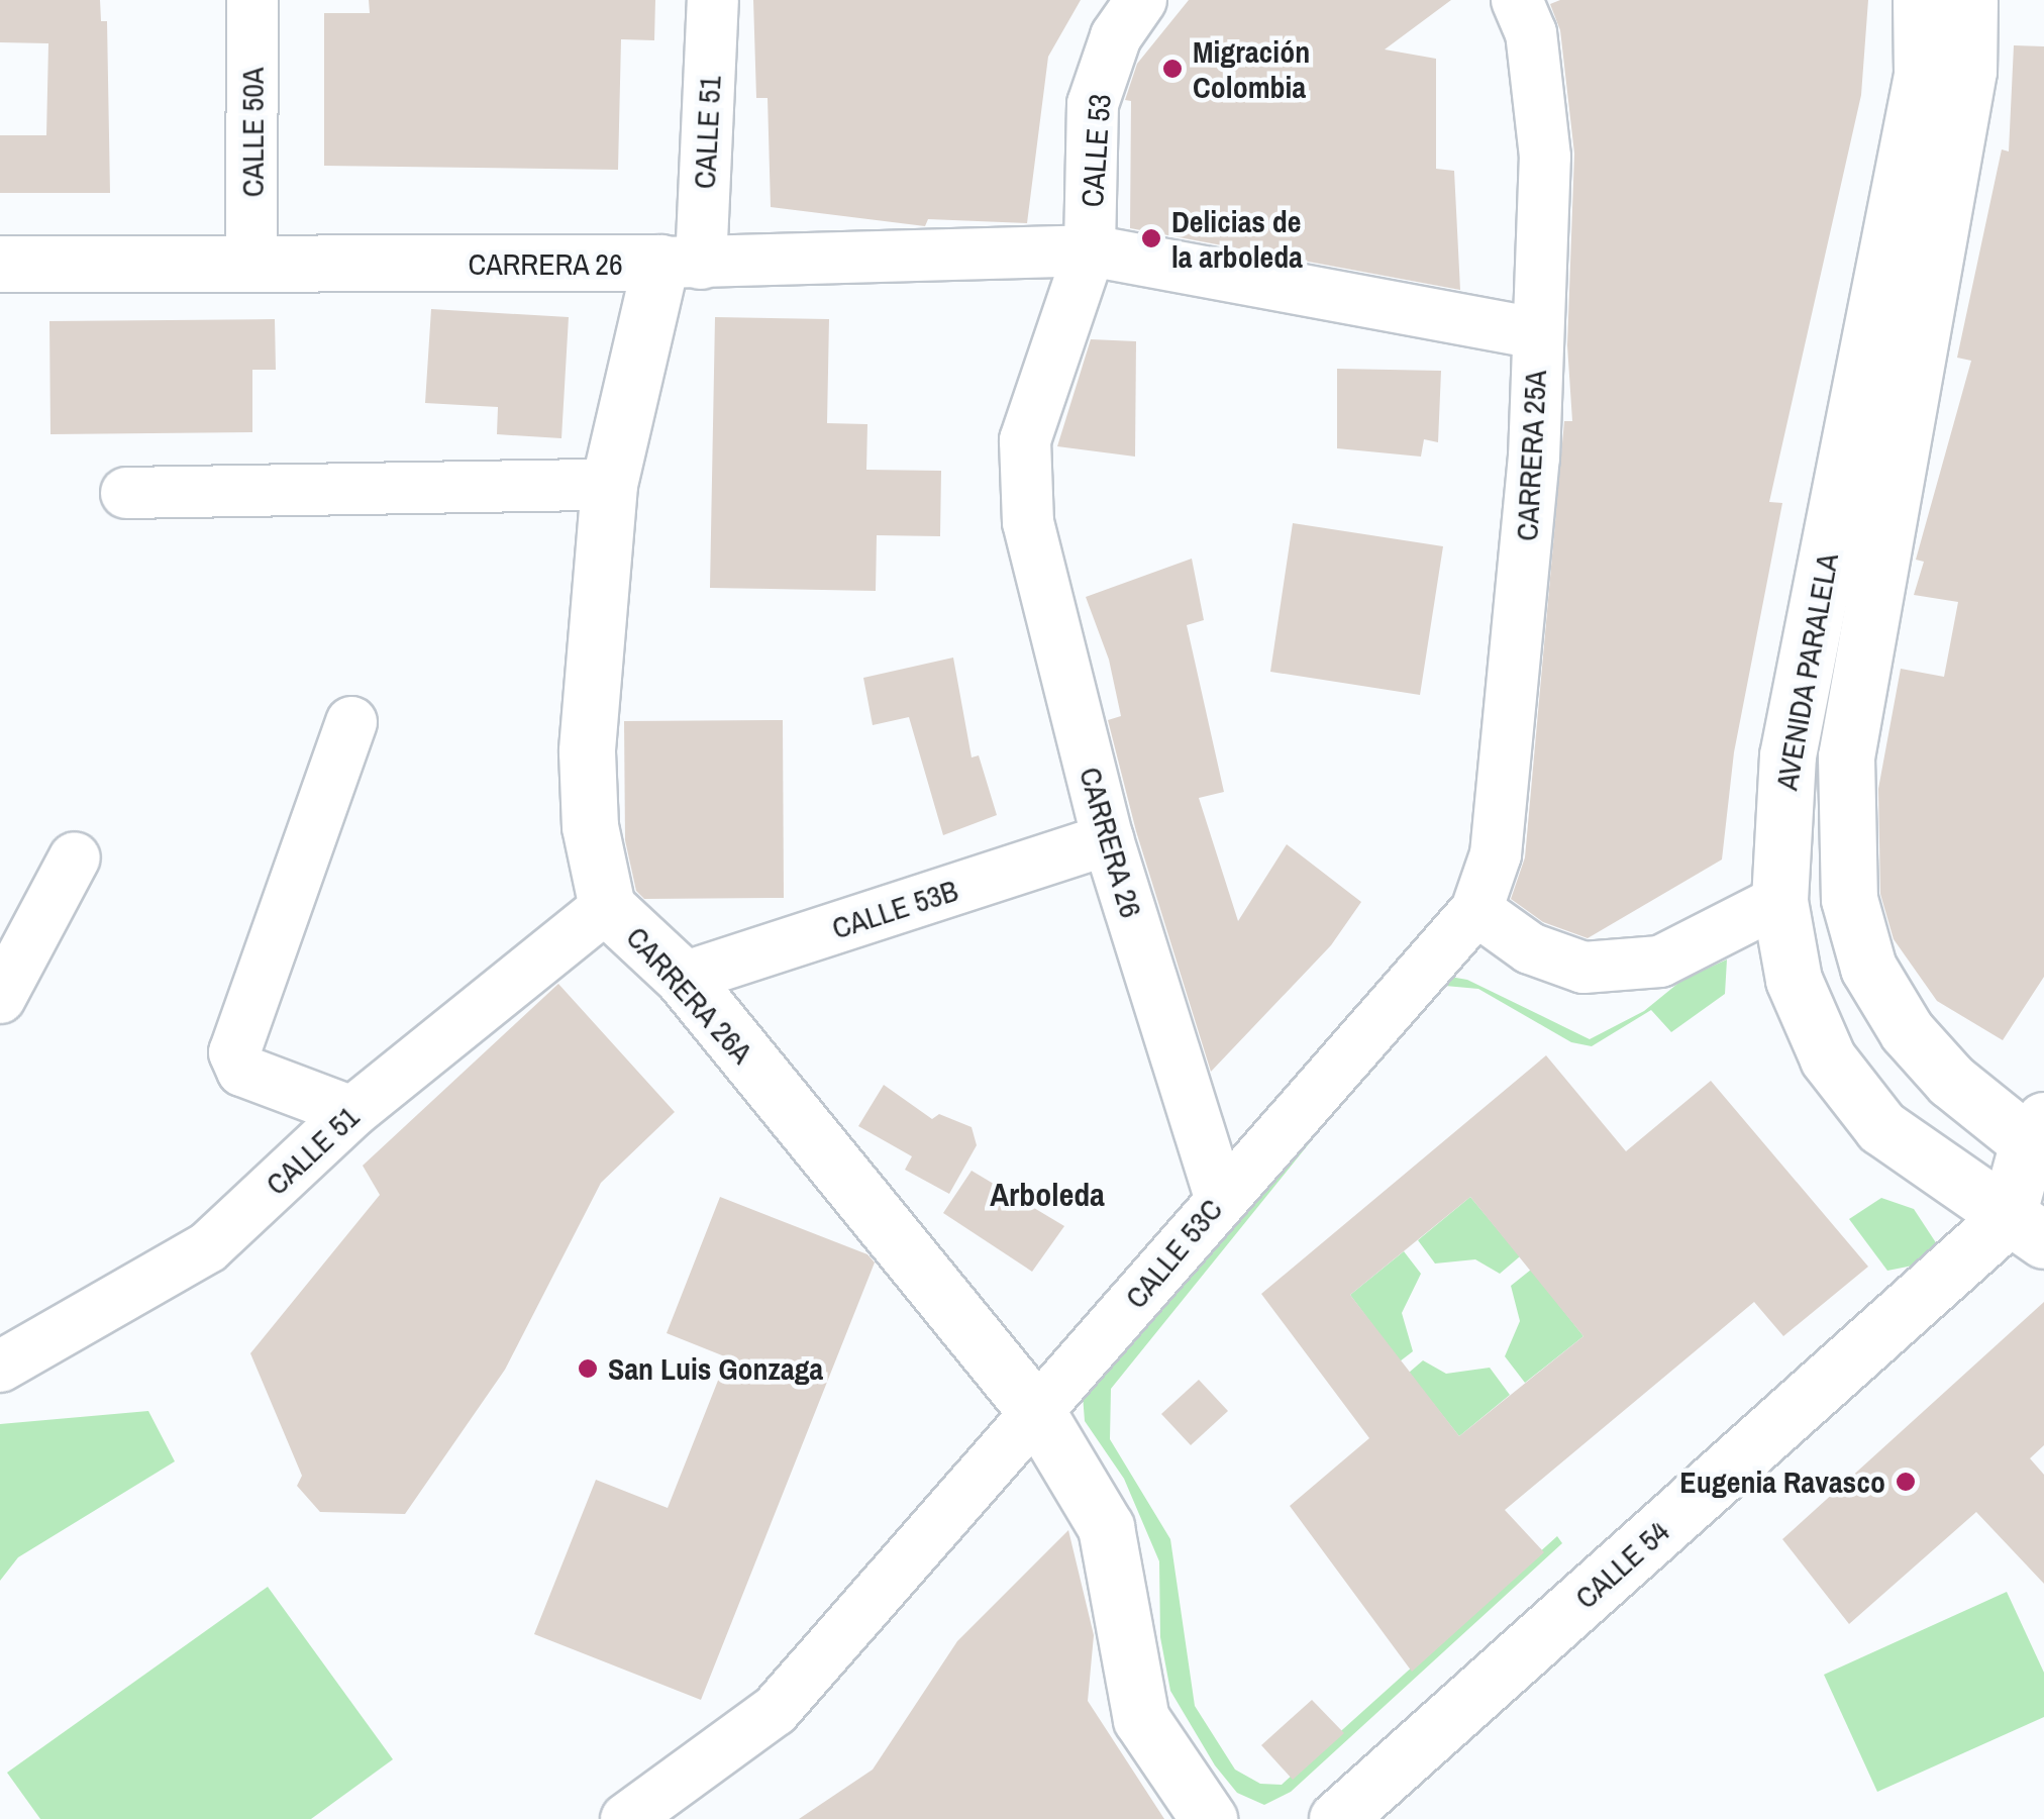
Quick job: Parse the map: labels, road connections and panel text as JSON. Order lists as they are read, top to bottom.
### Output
{
  "streets": {
    "street": [
      "CALLE 50A",
      "CALLE 51",
      "CALLE 53",
      "CARRERA 26",
      "CARRERA 25A",
      "AVENIDA PARALELA",
      "CALLE 53B",
      "CARRERA 26A",
      "CALLE 53C",
      "CALLE 54"
    ]
  },
  "crossings": [
    ["CALLE 50A", "CARRERA 26"],
    ["CALLE 51", "CARRERA 26"],
    ["CALLE 51", "CARRERA 26A"],
    ["CALLE 53", "CARRERA 26"],
    ["CARRERA 26", "CARRERA 25A"],
    ["CARRERA 26", "CALLE 53B"],
    ["CARRERA 26", "CARRERA 26A"],
    ["CARRERA 26", "CALLE 53C"],
    ["CARRERA 25A", "CALLE 53C"],
    ["AVENIDA PARALELA", "CALLE 54"],
    ["CALLE 53B", "CARRERA 26A"],
    ["CARRERA 26A", "CALLE 53C"]
  ],
  "districts": ["Arboleda"],
  "places": [
    "Migración Colombia",
    "Delicias de la arboleda",
    "San Luis Gonzaga",
    "Eugenia Ravasco"
  ]
}
